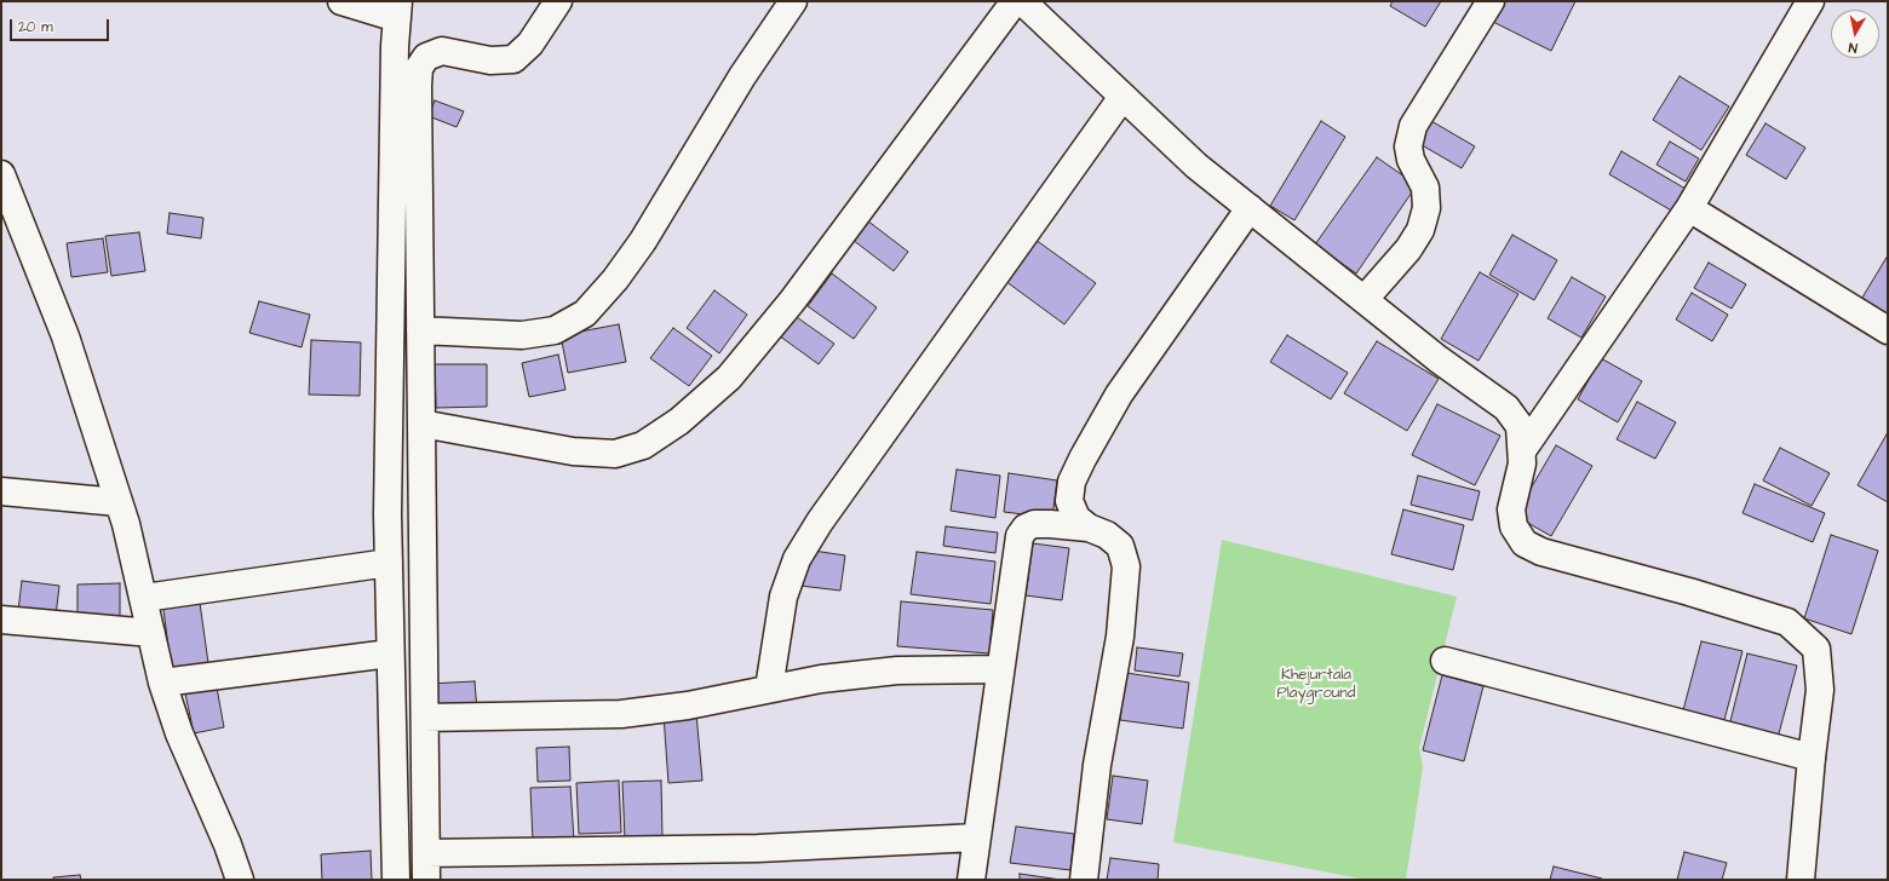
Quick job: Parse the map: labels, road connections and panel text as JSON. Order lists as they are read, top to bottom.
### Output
{
  "parks": ["Khejurtala Playground"],
  "scale_bar": "20 m",
  "north": "bottom"
}
